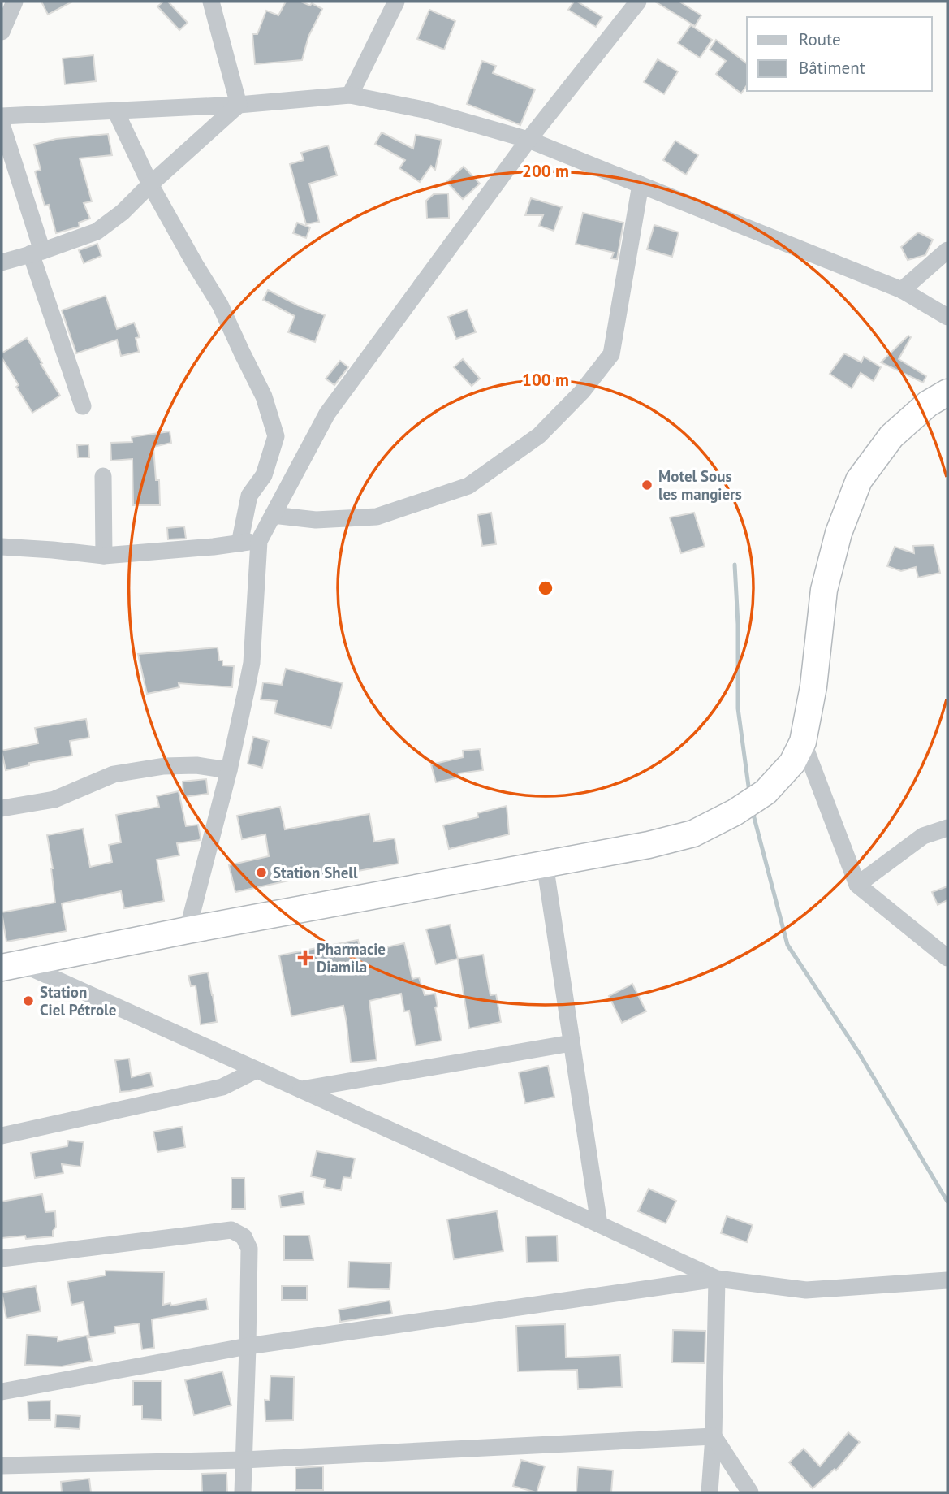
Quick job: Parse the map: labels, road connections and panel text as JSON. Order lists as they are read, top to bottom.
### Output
{
  "places": {
    "other": ["Motel Sous les mangiers", "Station Shell", "Station Ciel Pétrole"],
    "health": ["Pharmacie Diamila"]
  },
  "legend": ["Route", "Bâtiment"],
  "rings": ["200 m", "100 m"]
}
